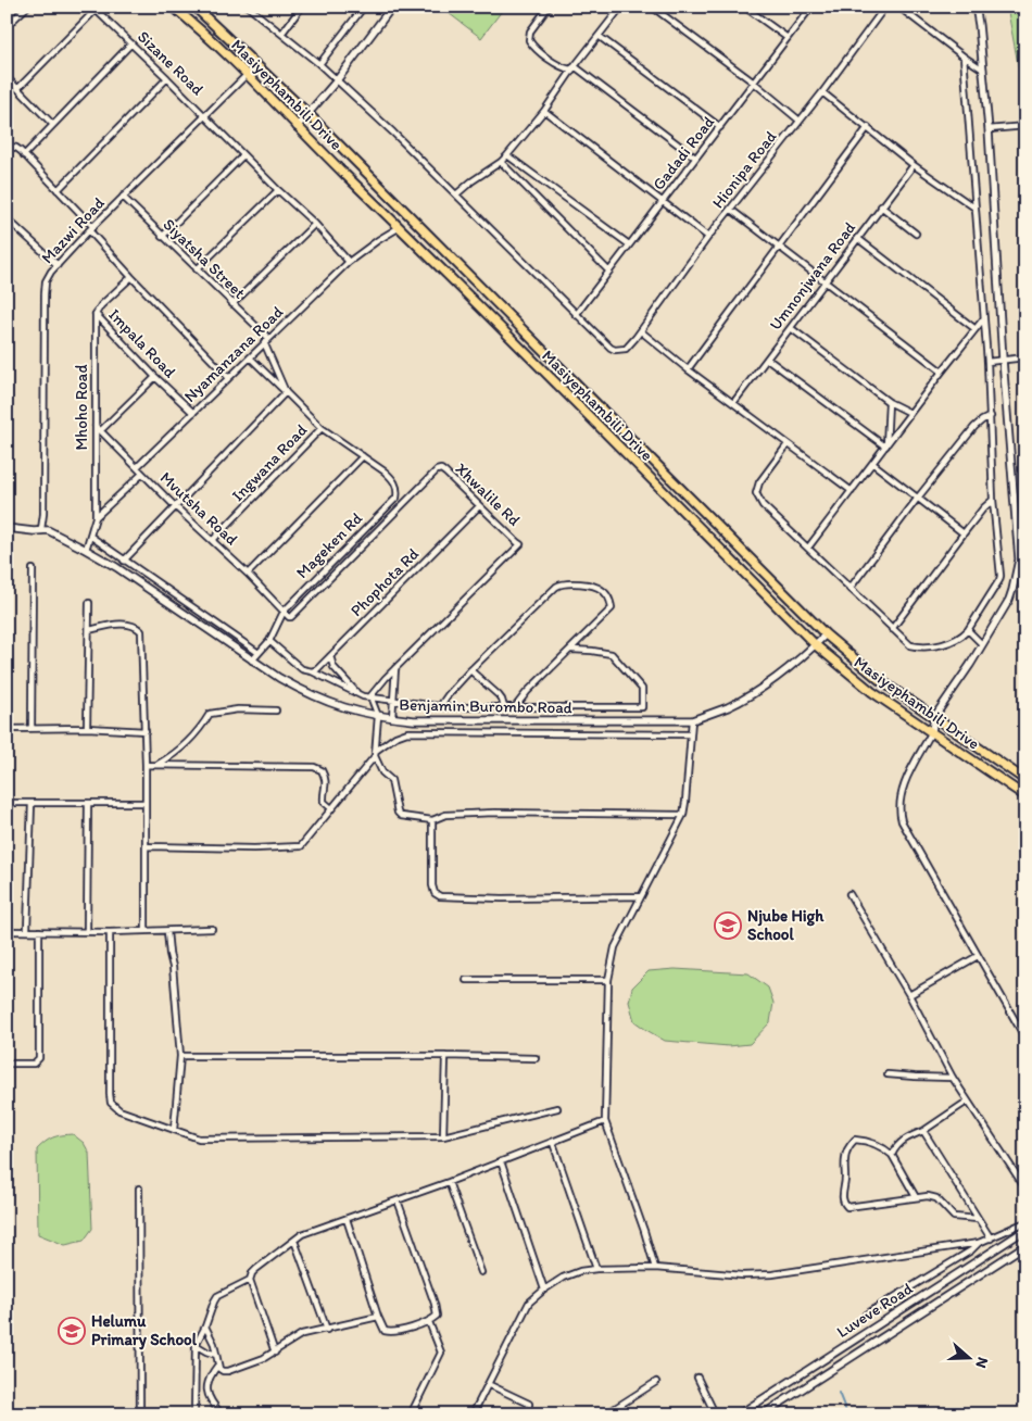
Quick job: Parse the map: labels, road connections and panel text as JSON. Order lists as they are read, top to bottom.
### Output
{
  "streets": {
    "main road": ["Masiyephambili Drive"],
    "street": [
      "Sizane Road",
      "Gadadi Road",
      "Hionipa Road",
      "Mazwi Road",
      "Siyatsha Street",
      "Umnonjwana Road",
      "Impala Road",
      "Nyamanzana Road",
      "Mhoho Road",
      "Ingwana Road",
      "Xhwalile Rd",
      "Mvutsha Road",
      "Mageken Rd",
      "Phophota Rd",
      "Benjamin Burombo Road",
      "Luveve Road"
    ]
  },
  "crossings": [
    ["Sizane Road", "Mazwi Road"],
    ["Sizane Road", "Nyamanzana Road"],
    ["Masiyephambili Drive", "Mazwi Road"],
    ["Masiyephambili Drive", "Nyamanzana Road"],
    ["Masiyephambili Drive", "Benjamin Burombo Road"],
    ["Gadadi Road", "Hionipa Road"],
    ["Mazwi Road", "Siyatsha Street"],
    ["Mazwi Road", "Benjamin Burombo Road"],
    ["Siyatsha Street", "Nyamanzana Road"],
    ["Impala Road", "Nyamanzana Road"],
    ["Impala Road", "Mhoho Road"],
    ["Nyamanzana Road", "Mvutsha Road"],
    ["Mhoho Road", "Mvutsha Road"],
    ["Mhoho Road", "Benjamin Burombo Road"],
    ["Ingwana Road", "Mvutsha Road"],
    ["Xhwalile Rd", "Mvutsha Road"],
    ["Xhwalile Rd", "Mageken Rd"],
    ["Xhwalile Rd", "Phophota Rd"],
    ["Mvutsha Road", "Mageken Rd"],
    ["Mageken Rd", "Benjamin Burombo Road"]
  ],
  "places": {
    "school or university": ["Njube High School", "Helumu Primary School"]
  },
  "north": "right"
}
